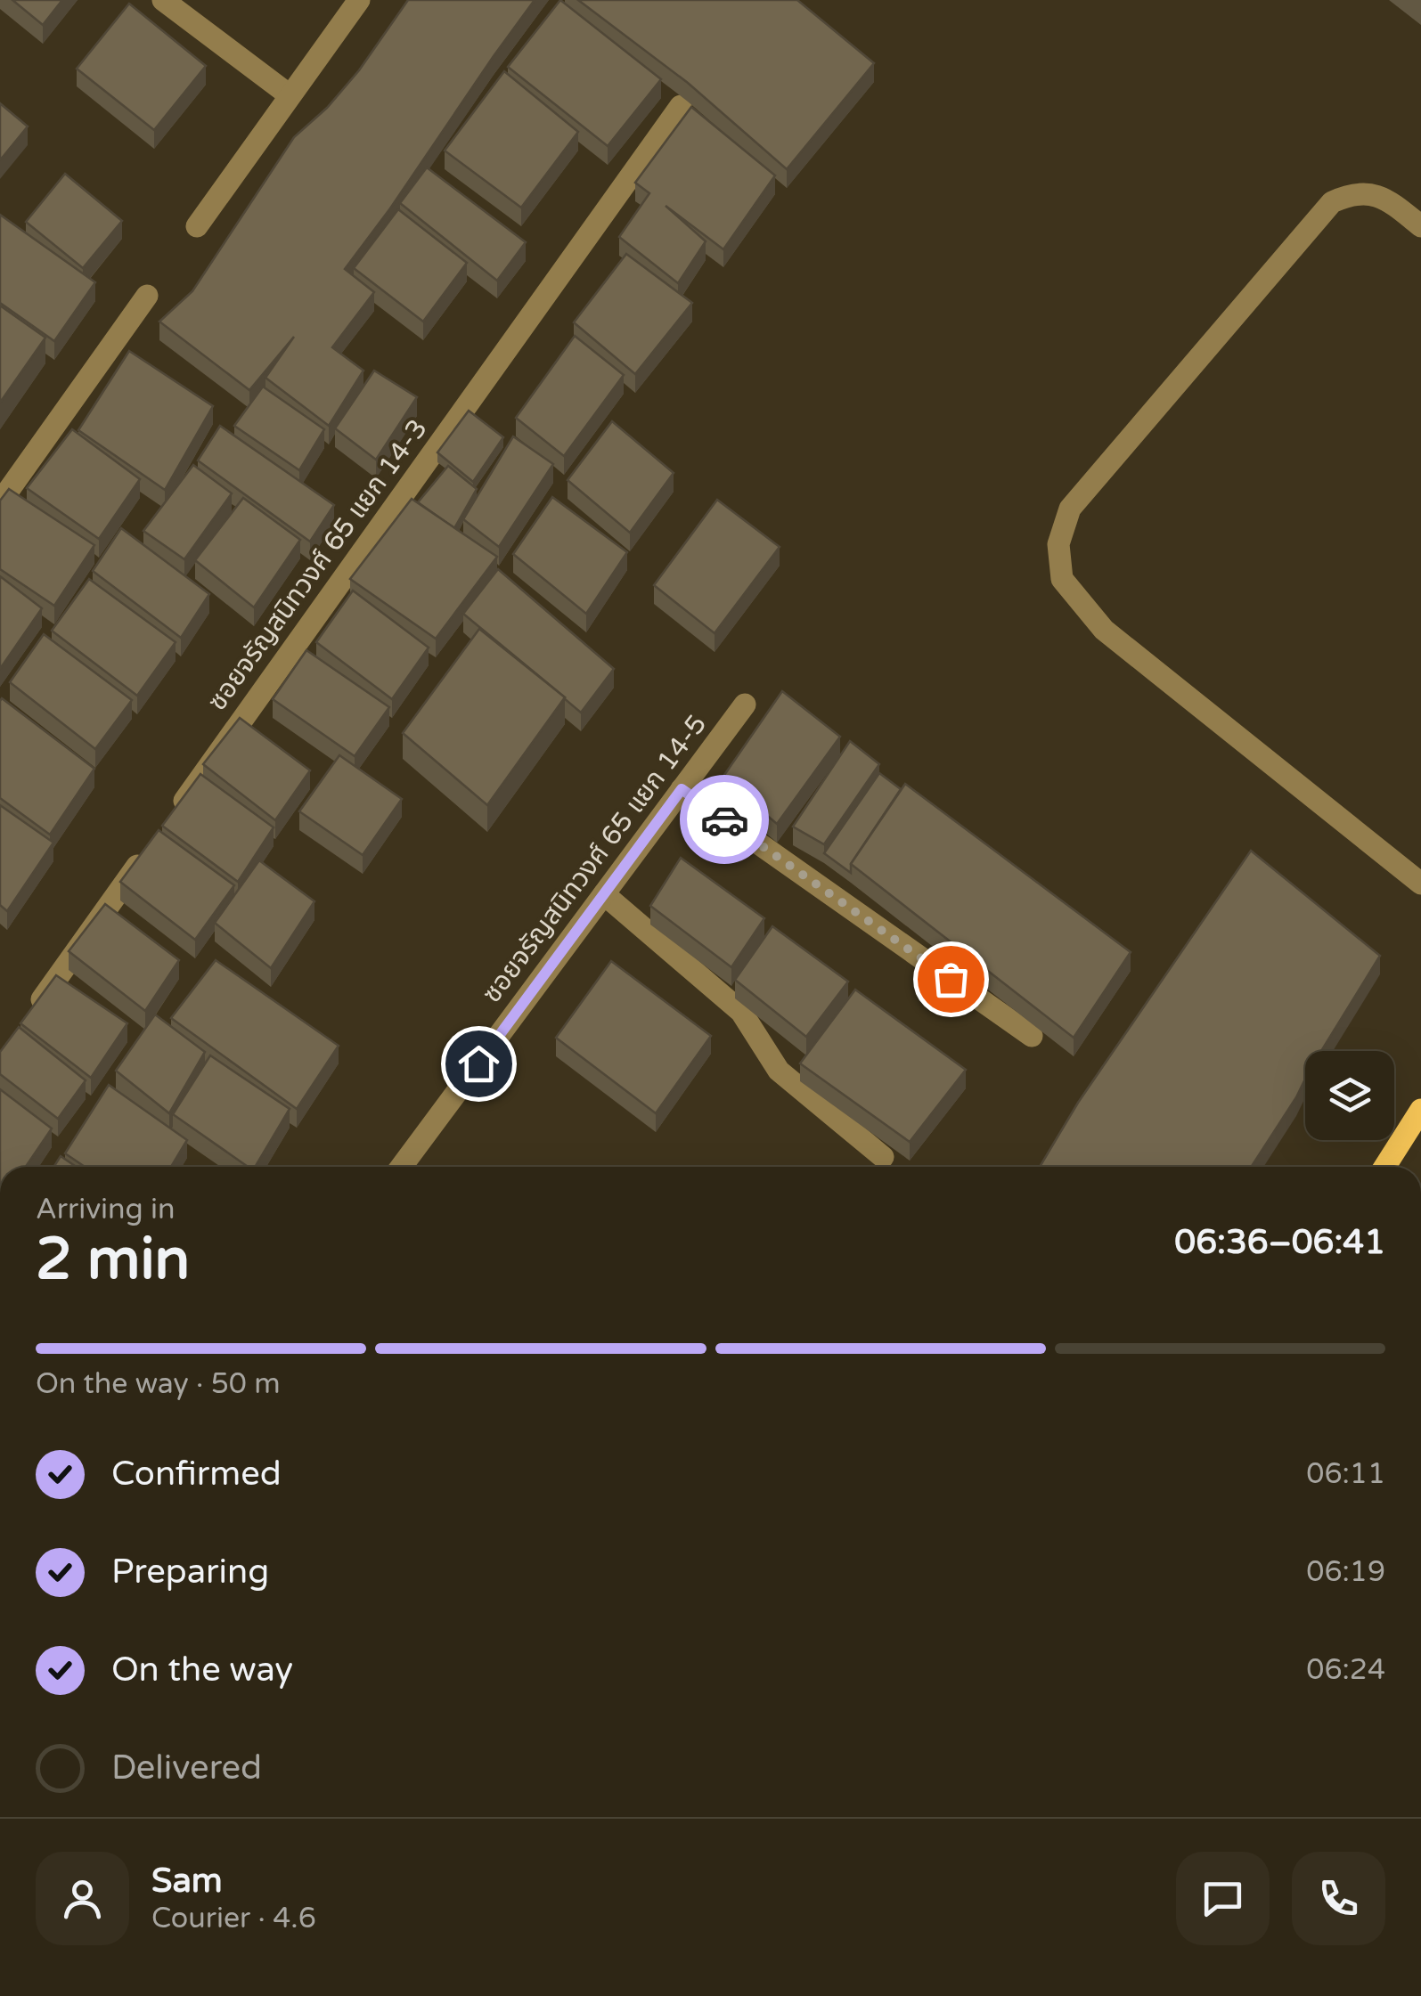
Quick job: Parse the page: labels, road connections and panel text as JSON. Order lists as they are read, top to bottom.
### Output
{
  "streets": {
    "street": ["ซอยจรัญสนิทวงศ์ 65 แยก 14-3", "ซอยจรัญสนิทวงศ์ 65 แยก 14-5"]
  },
  "page": {
    "heading": ["2 min", "Arriving in", "06:36–06:41"],
    "panel": ["Sam", "Courier · 4.6"],
    "bar": "On the way · 50 m",
    "list": [
      ["Confirmed", "06:11"],
      ["Preparing", "06:19"],
      ["On the way", "06:24"],
      "Delivered"
    ]
  }
}
